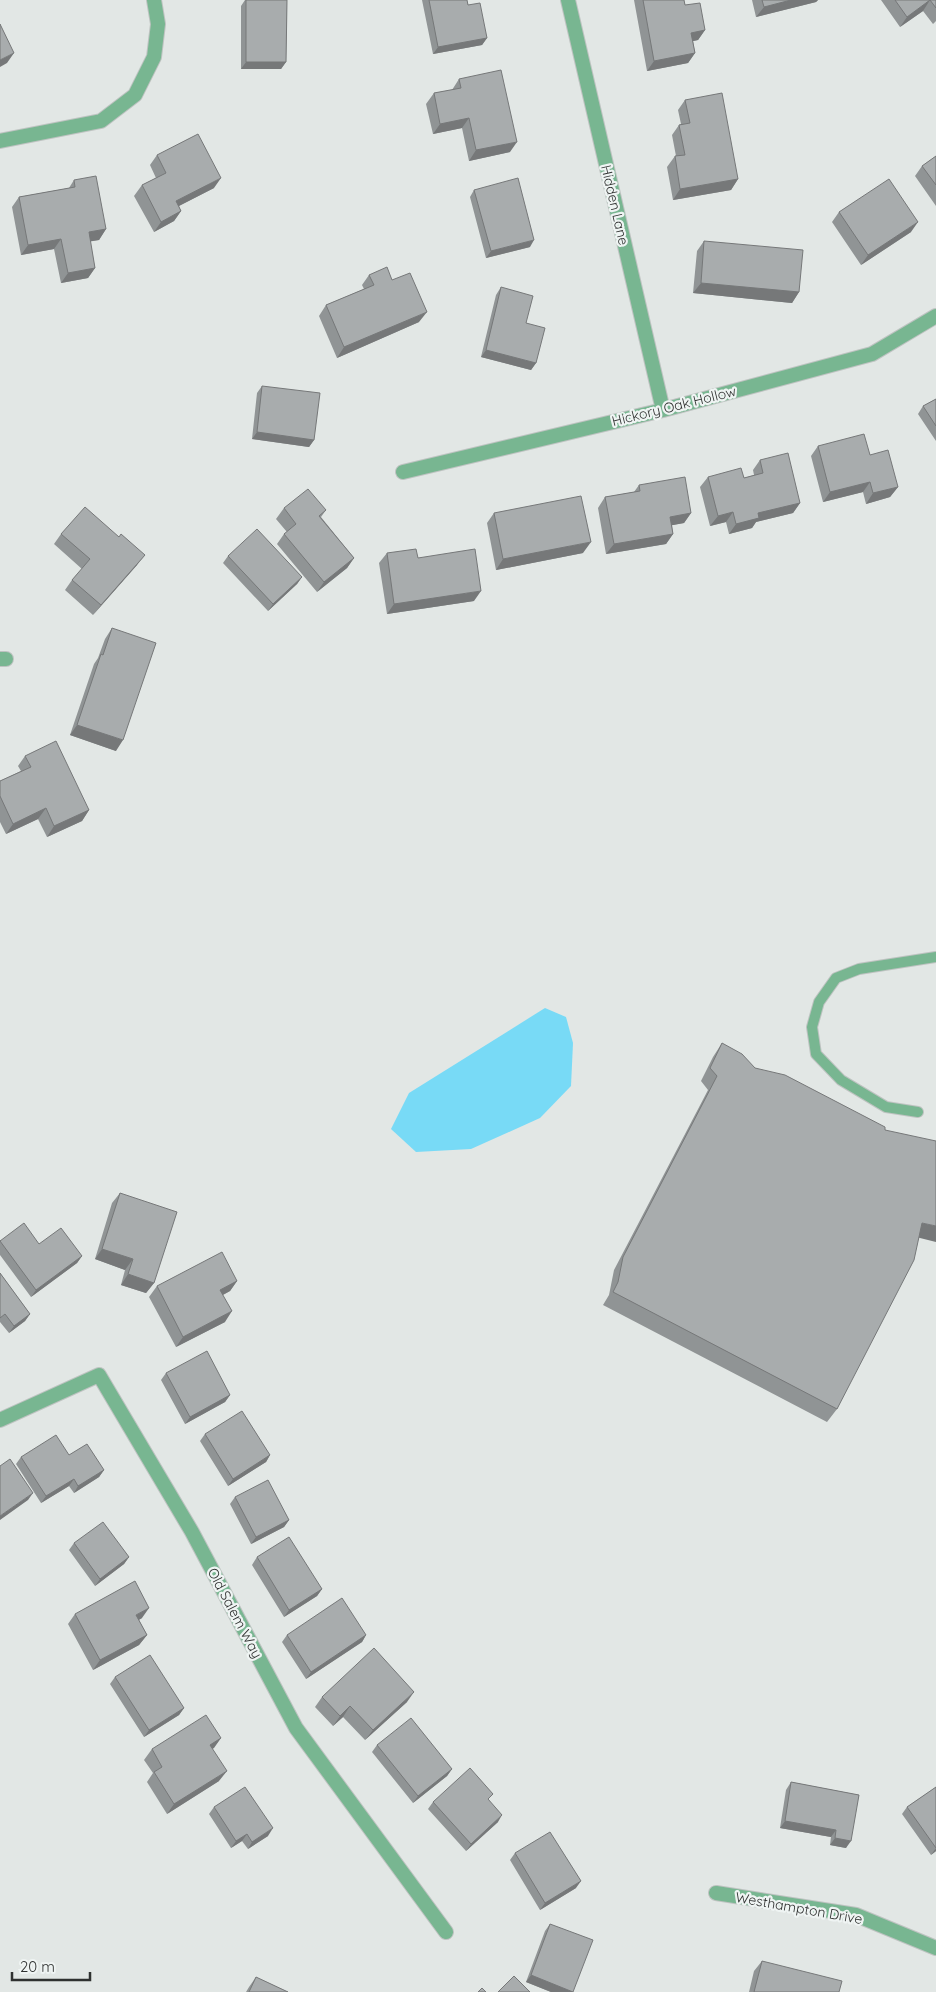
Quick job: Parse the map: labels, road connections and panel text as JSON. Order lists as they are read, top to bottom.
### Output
{
  "streets": {
    "street": [
      "Hidden Lane",
      "Hickory Oak Hollow",
      "Old Salem Way",
      "Westhampton Drive"
    ]
  },
  "crossings": [
    ["Hidden Lane", "Hickory Oak Hollow"]
  ],
  "scale_bar": "20 m"
}
